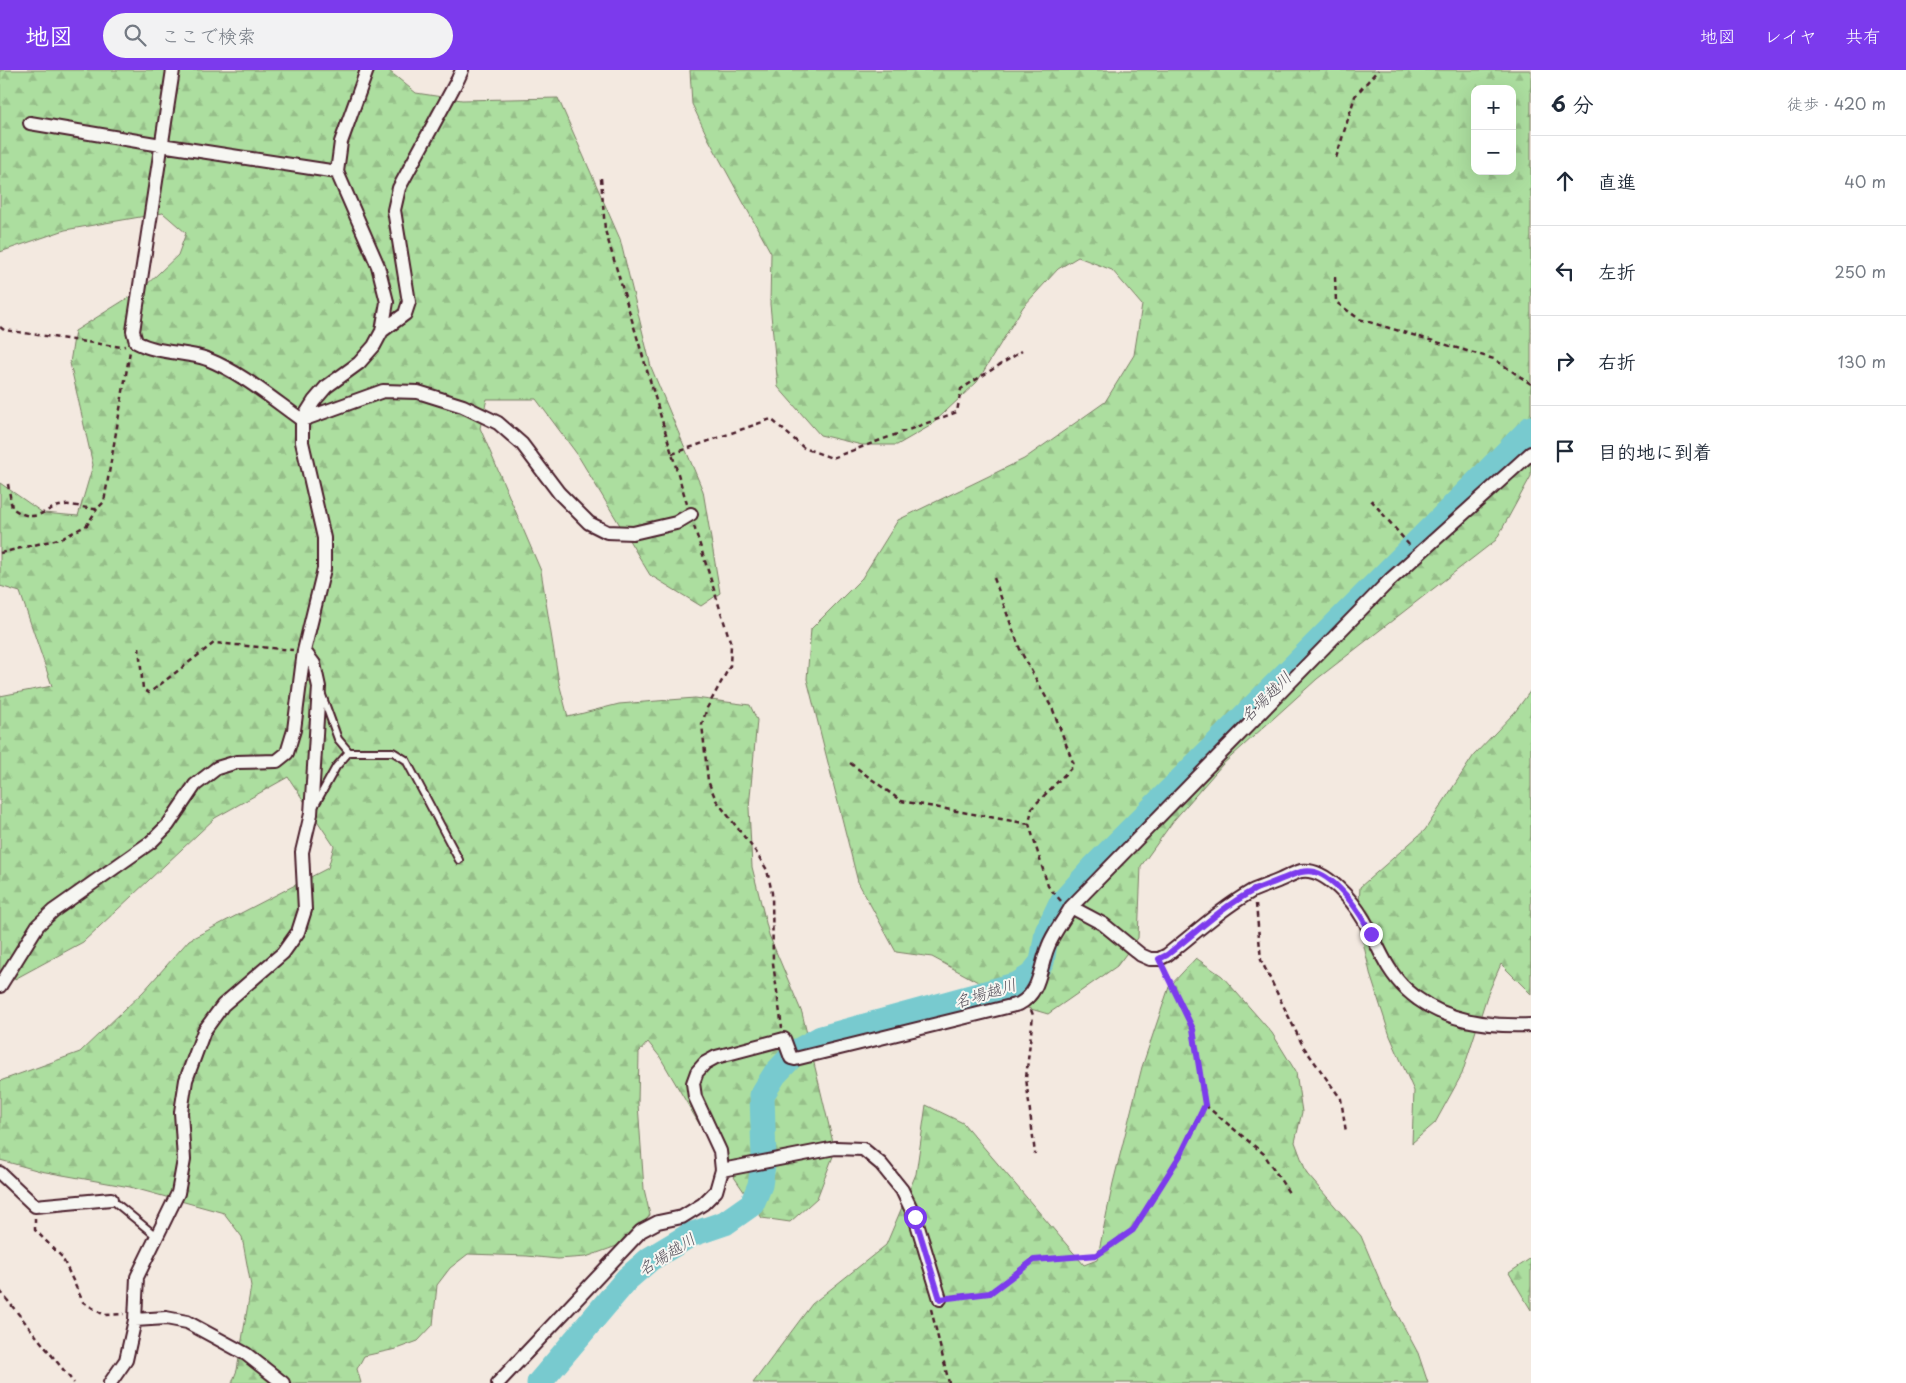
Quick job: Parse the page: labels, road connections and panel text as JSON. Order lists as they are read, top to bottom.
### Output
{
  "water": ["名場越川"],
  "page": {
    "header": "地図",
    "search": "ここで検索",
    "nav": ["地図", "レイヤ", "共有"],
    "heading": ["6 分", "徒歩 · 420 m"],
    "map_buttons": ["+", "−"],
    "list": [
      ["直進", "40 m"],
      ["左折", "250 m"],
      ["右折", "130 m"],
      "目的地に到着"
    ]
  }
}
